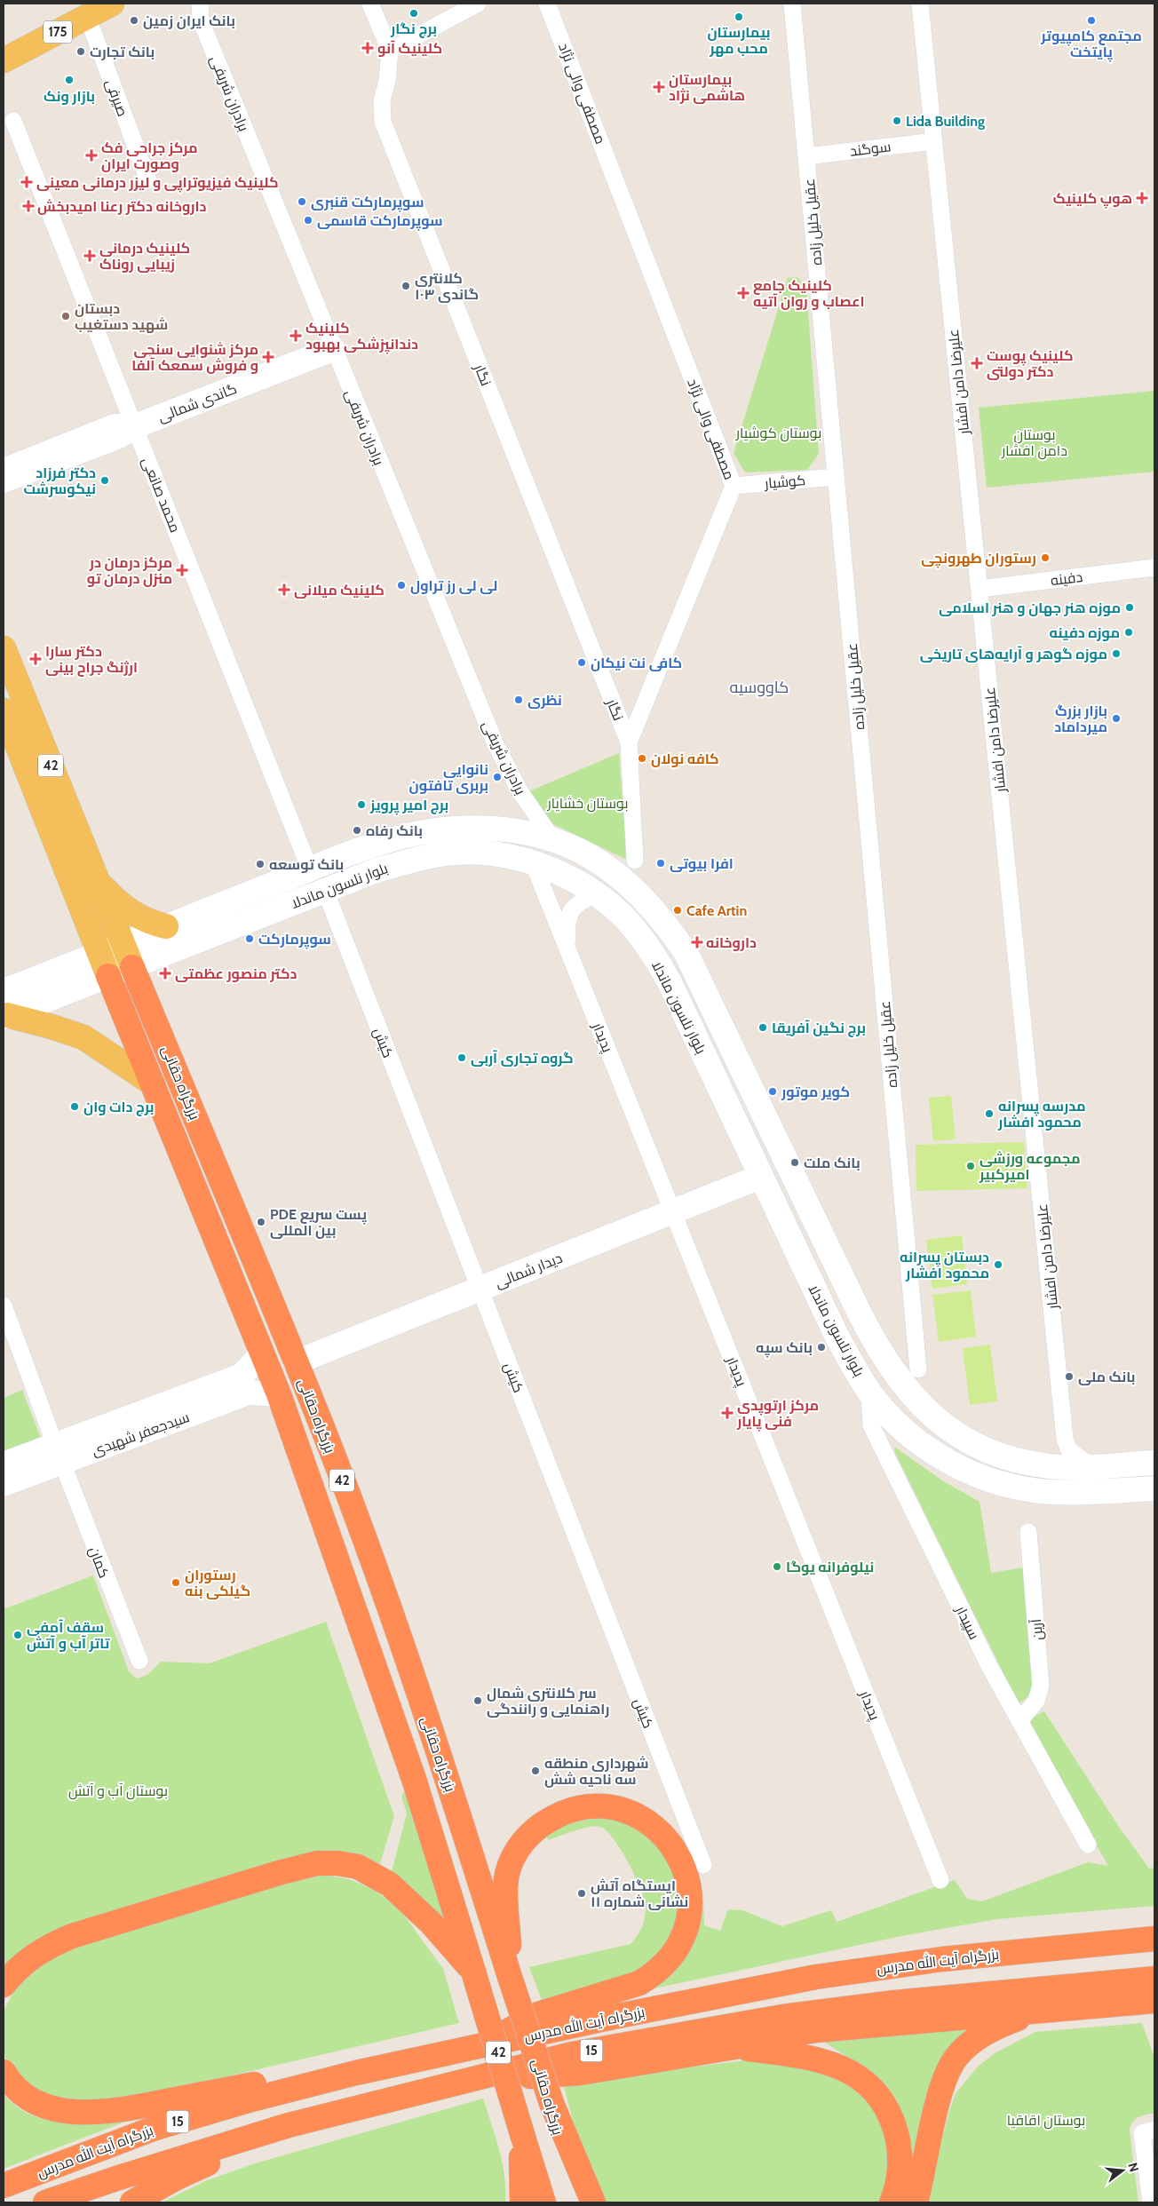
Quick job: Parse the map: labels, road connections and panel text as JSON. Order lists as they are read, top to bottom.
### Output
{
  "streets": {
    "highway": [
      "42",
      "بزرگراه حقانی",
      "بزرگراه آیت الله مدرس",
      "15"
    ],
    "main road": [
      "175",
      "گاندی شمالی",
      "بلوار نلسون ماندلا",
      "دیدار شمالی",
      "سیدجعفر شهیدی"
    ],
    "street": [
      "برادران شریفی",
      "مصطفی والی نژاد",
      "صیرفی",
      "سوگند",
      "عقیل خلیل زاده",
      "نگار",
      "علیرضا دامن افشار",
      "کوشیار",
      "محمد صانعی",
      "دفینه",
      "پدیدار",
      "کیش",
      "کمان",
      "سپیدار",
      "آرین"
    ]
  },
  "crossings": [
    ["175", "صیرفی"],
    ["برادران شریفی", "گاندی شمالی"],
    ["برادران شریفی", "بلوار نلسون ماندلا"],
    ["مصطفی والی نژاد", "نگار"],
    ["مصطفی والی نژاد", "کوشیار"],
    ["سوگند", "عقیل خلیل زاده"],
    ["سوگند", "علیرضا دامن افشار"],
    ["عقیل خلیل زاده", "کوشیار"],
    ["علیرضا دامن افشار", "دفینه"],
    ["علیرضا دامن افشار", "بلوار نلسون ماندلا"],
    ["گاندی شمالی", "محمد صانعی"],
    ["محمد صانعی", "بلوار نلسون ماندلا"],
    ["بلوار نلسون ماندلا", "پدیدار"],
    ["بلوار نلسون ماندلا", "کیش"],
    ["بلوار نلسون ماندلا", "بزرگراه حقانی"],
    ["بلوار نلسون ماندلا", "دیدار شمالی"],
    ["بلوار نلسون ماندلا", "سپیدار"],
    ["پدیدار", "دیدار شمالی"],
    ["کیش", "دیدار شمالی"],
    ["بزرگراه حقانی", "دیدار شمالی"],
    ["بزرگراه حقانی", "سیدجعفر شهیدی"],
    ["سیدجعفر شهیدی", "کمان"],
    ["سپیدار", "آرین"]
  ],
  "districts": ["کاووسیه"],
  "parks": [
    "بوستان کوشیار",
    "بوستان دامن افشار",
    "بوستان خشایار",
    "بوستان آب و آتش",
    "بوستان اقاقیا"
  ],
  "places": {
    "other": [
      "برج نگار",
      "بیمارستان محب مهر",
      "بانک ایران زمین",
      "مجتمع کامپیوتر پایتخت",
      "بانک تجارت",
      "بازار ونک",
      "Lida Building",
      "سوپرمارکت قنبری",
      "سوپرمارکت قاسمی",
      "کلانتری ۱۰۳ گاندی",
      "دبستان شهید دستغیب",
      "دکتر فرزاد نیکوسرشت",
      "رستوران طهرونچى",
      "لی لی رز تراول",
      "موزه هنر جهان و هنر اسلامی",
      "موزه دفینه",
      "موزه گوهر و آرایه‌های تاریخی",
      "کافی نت نیکان",
      "نظری",
      "بازار بزرگ میرداماد",
      "کافه نولان",
      "نانوایی بربری تافتون",
      "برج امیر پرویز",
      "بانک رفاه",
      "افرا بيوتى",
      "بانک توسعه",
      "Cafe Artin",
      "سوپرمارکت",
      "برج نگین آفریقا",
      "گروه تجاری آربی",
      "کویر موتور",
      "برج دات وان",
      "مدرسه پسرانه محمود افشار",
      "بانک ملت",
      "مجموعه ورزشی امیرکبیر",
      "PDE پست سریع بین المللی",
      "دبستان پسرانه محمود افشار",
      "بانک سپه",
      "بانک ملی",
      "نیلوفرانه یوگا",
      "رستوران گیلکی بنه",
      "سقف آمفی تاتر آب و آتش",
      "سر کلانتری شمال راهنمایی و رانندگی",
      "شهرداری منطقه سه ناحیه شش",
      "ایستگاه آتش نشانی شماره ۱۱"
    ],
    "health": [
      "کلینیک آنو",
      "بیمارستان هاشمی نژاد",
      "مرکز جراحی فک وصورت ایران",
      "کلینیک فیزیوتراپی و لیزر درمانی معینی",
      "هوپ کلینیک",
      "داروخانه دکتر رعنا امیدبخش",
      "کلینیک درمانی زیبایی روناک",
      "کلینیک جامع اعصاب و روان آتیه",
      "کلینیک دندانپزشکی بهبود",
      "مرکز شنوایی سنجی و فروش سمعک آلفا",
      "کلینیک پوست دکتر دولتى",
      "مرکز درمان در منزل درمان تو",
      "کلینیک میلانی",
      "دکتر سارا ارژنگ جراح بینی",
      "داروخانه",
      "دکتر منصور عظمتی",
      "مرکز ارتوپدی فنی پایار"
    ]
  },
  "north": "right"
}
